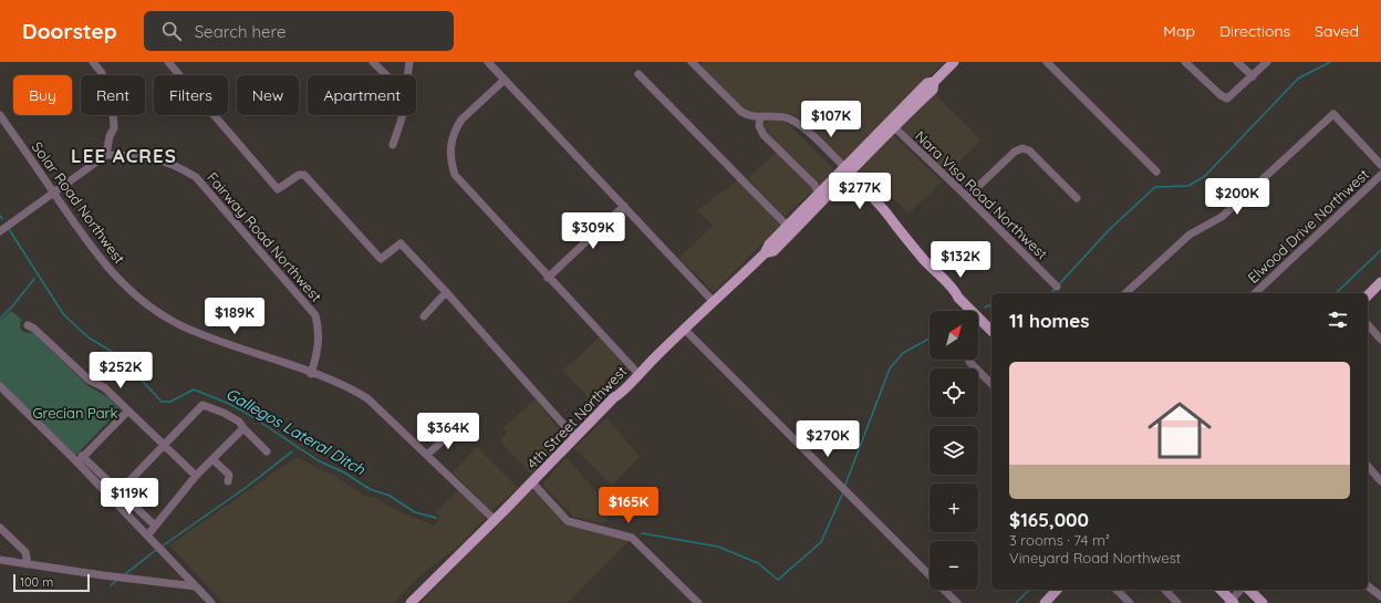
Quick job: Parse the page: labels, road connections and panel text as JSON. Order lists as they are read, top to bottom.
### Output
{
  "streets": {
    "main road": ["4th Street Northwest"],
    "street": [
      "Nara Visa Road Northwest",
      "Solar Road Northwest",
      "Elwood Drive Northwest",
      "Fairway Road Northwest"
    ]
  },
  "crossings": [
    ["Nara Visa Road Northwest", "4th Street Northwest"],
    ["Solar Road Northwest", "Fairway Road Northwest"],
    ["Solar Road Northwest", "4th Street Northwest"]
  ],
  "districts": ["LEE ACRES"],
  "water": ["Gallegos Lateral Ditch"],
  "parks": ["Grecian Park"],
  "scale_bar": "100 m",
  "north": "top right",
  "page": {
    "header": "Doorstep",
    "search": "Search here",
    "nav": ["Map", "Directions", "Saved"],
    "chip": [
      "Buy",
      "Rent",
      "Filters",
      "New",
      "Apartment"
    ],
    "price": [
      "$107K",
      "$277K",
      "$200K",
      "$309K",
      "$132K",
      "$189K",
      "$252K",
      "$364K",
      "$270K",
      "$119K",
      "$165K"
    ],
    "heading": "11 homes",
    "map_buttons": ["+", "−"],
    "list": [
      {
        "name": "$165,000",
        "note": "3 rooms · 74 m² · Vineyard Road Northwest"
      }
    ],
    "scale": "100 m"
  }
}
